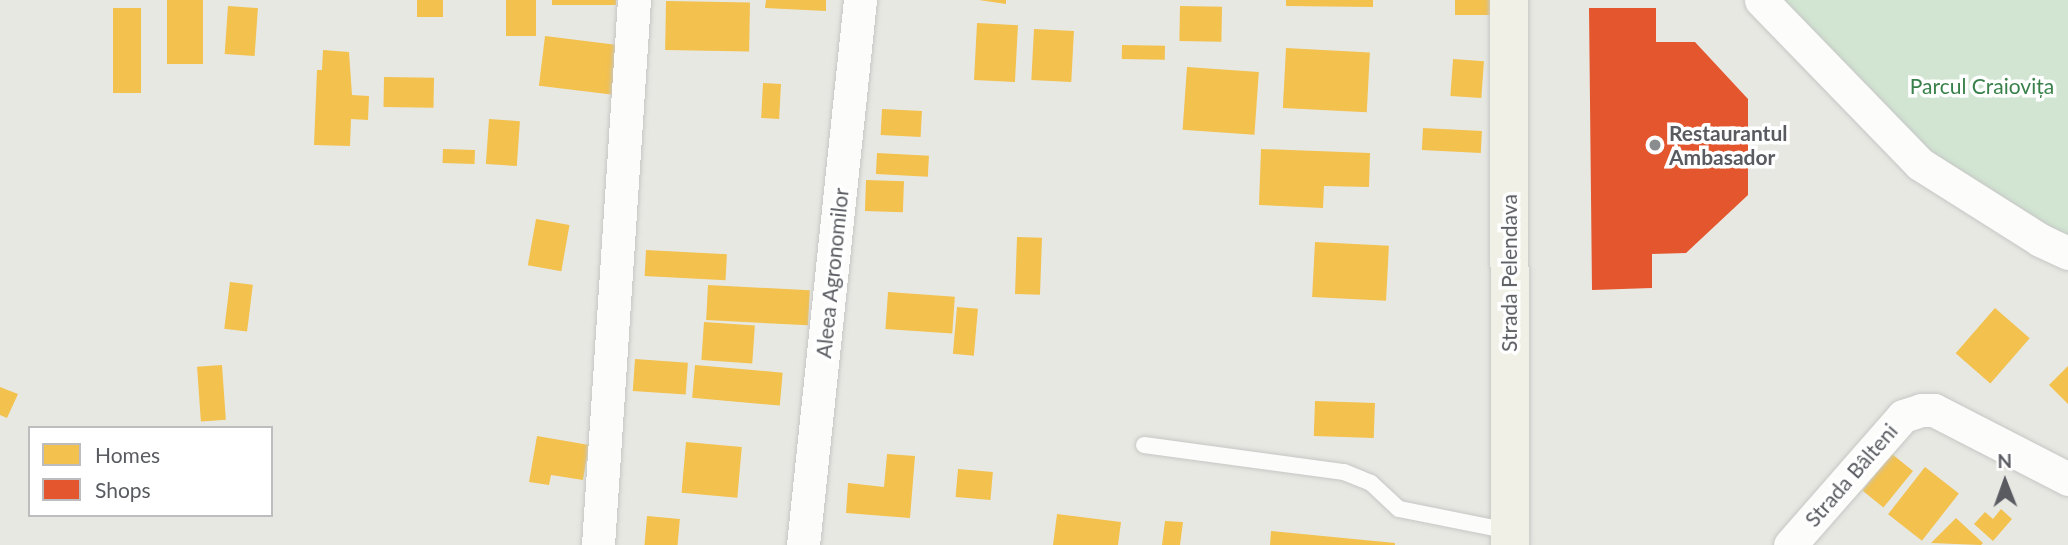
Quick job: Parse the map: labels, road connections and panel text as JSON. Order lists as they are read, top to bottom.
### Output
{
  "streets": {
    "main road": ["Strada Pelendava"],
    "street": ["Aleea Agronomilor", "Strada Bâlteni"]
  },
  "parks": ["Parcul Craiovița"],
  "places": ["Restaurantul Ambasador"],
  "legend": ["Homes", "Shops"],
  "north": "top"
}
